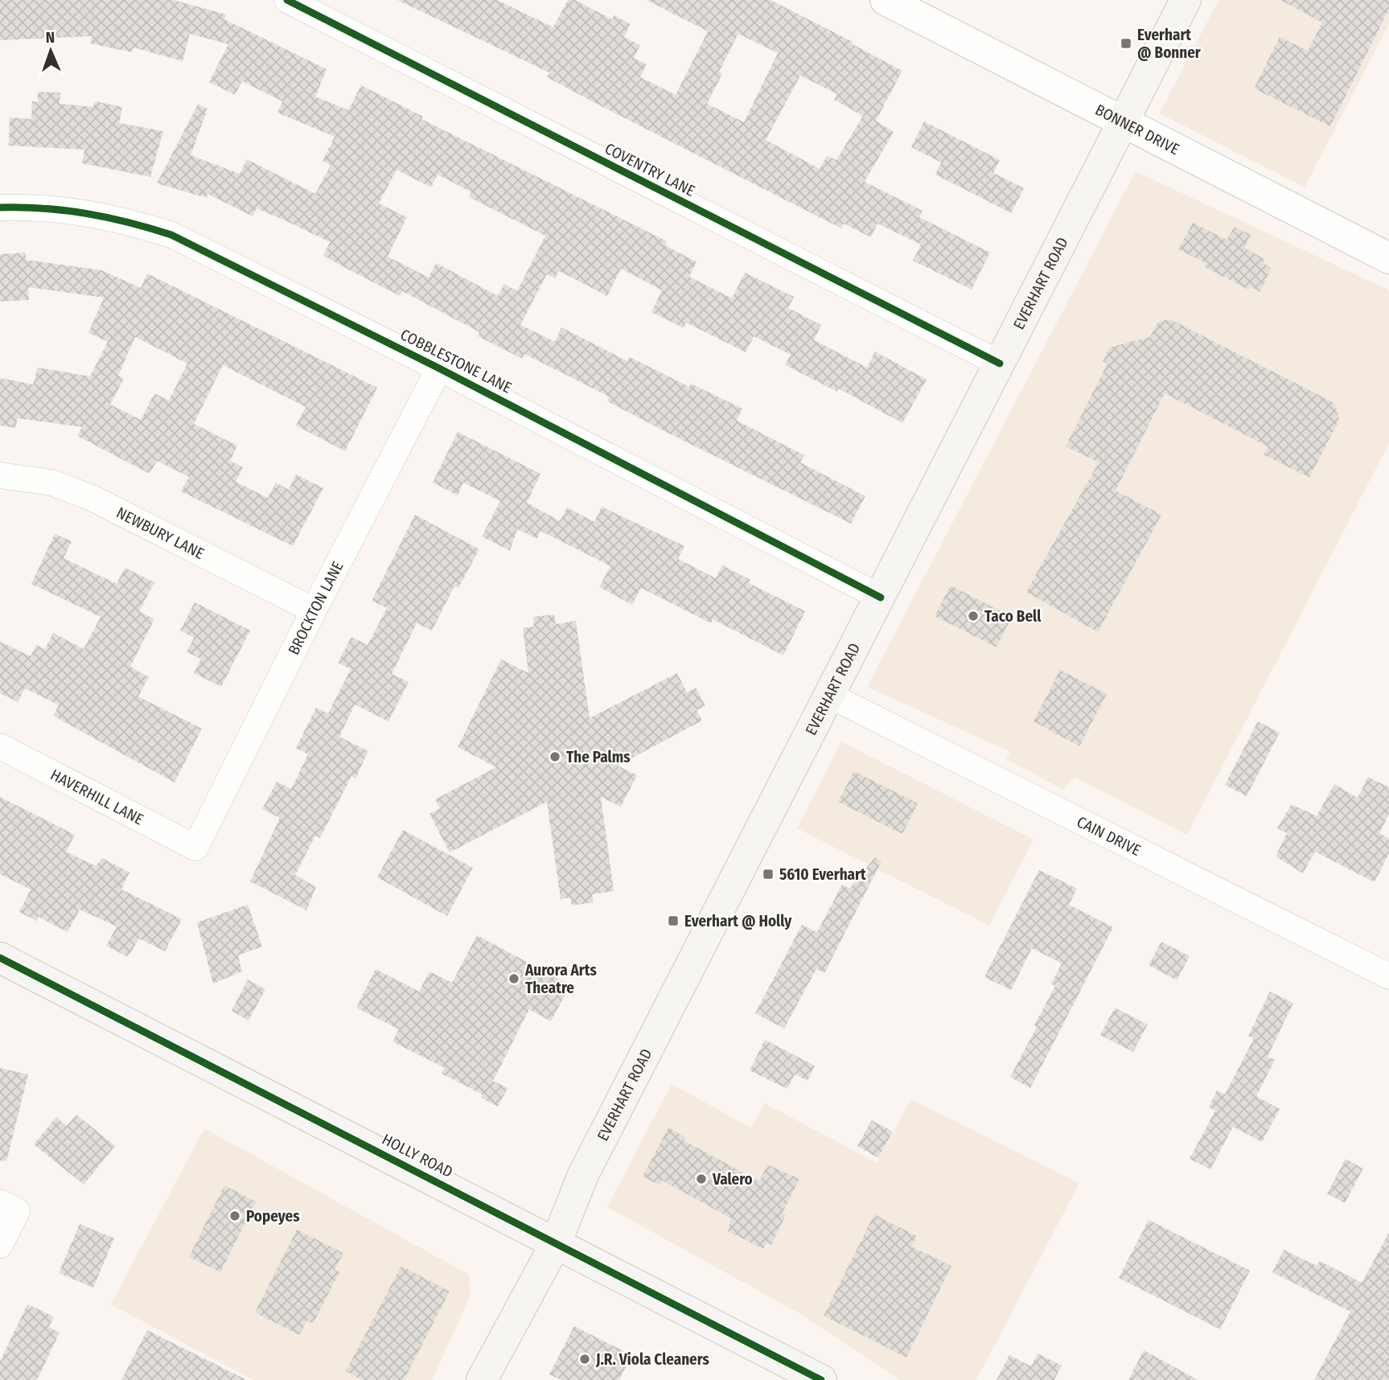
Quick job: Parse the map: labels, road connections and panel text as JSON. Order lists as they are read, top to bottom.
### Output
{
  "streets": {
    "main road": ["EVERHART ROAD", "HOLLY ROAD"],
    "street": [
      "BONNER DRIVE",
      "COVENTRY LANE",
      "COBBLESTONE LANE",
      "NEWBURY LANE",
      "BROCKTON LANE",
      "HAVERHILL LANE",
      "CAIN DRIVE"
    ]
  },
  "crossings": [
    ["BONNER DRIVE", "EVERHART ROAD"],
    ["COVENTRY LANE", "EVERHART ROAD"],
    ["EVERHART ROAD", "COBBLESTONE LANE"],
    ["EVERHART ROAD", "CAIN DRIVE"],
    ["EVERHART ROAD", "HOLLY ROAD"],
    ["COBBLESTONE LANE", "BROCKTON LANE"],
    ["NEWBURY LANE", "BROCKTON LANE"],
    ["BROCKTON LANE", "HAVERHILL LANE"]
  ],
  "places": {
    "transit": ["Everhart @ Bonner", "5610 Everhart", "Everhart @ Holly"],
    "other": [
      "Taco Bell",
      "The Palms",
      "Aurora Arts Theatre",
      "Valero",
      "Popeyes",
      "J.R. Viola Cleaners"
    ]
  },
  "north": "top"
}
